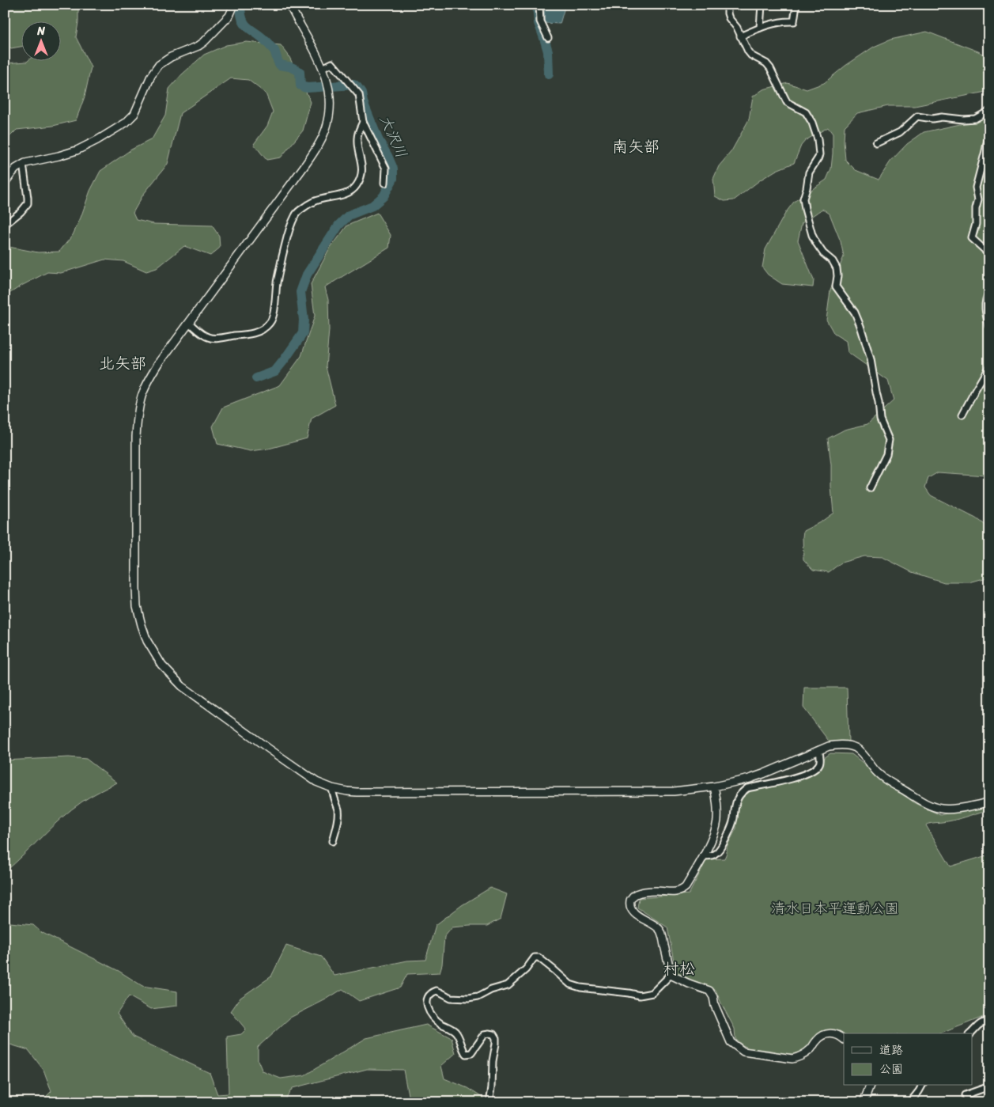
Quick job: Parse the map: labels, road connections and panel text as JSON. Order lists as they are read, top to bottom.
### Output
{
  "districts": ["南矢部", "北矢部", "村松"],
  "water": ["大沢川"],
  "parks": ["清水日本平運動公園"],
  "legend": ["道路", "公園"],
  "north": "top"
}
